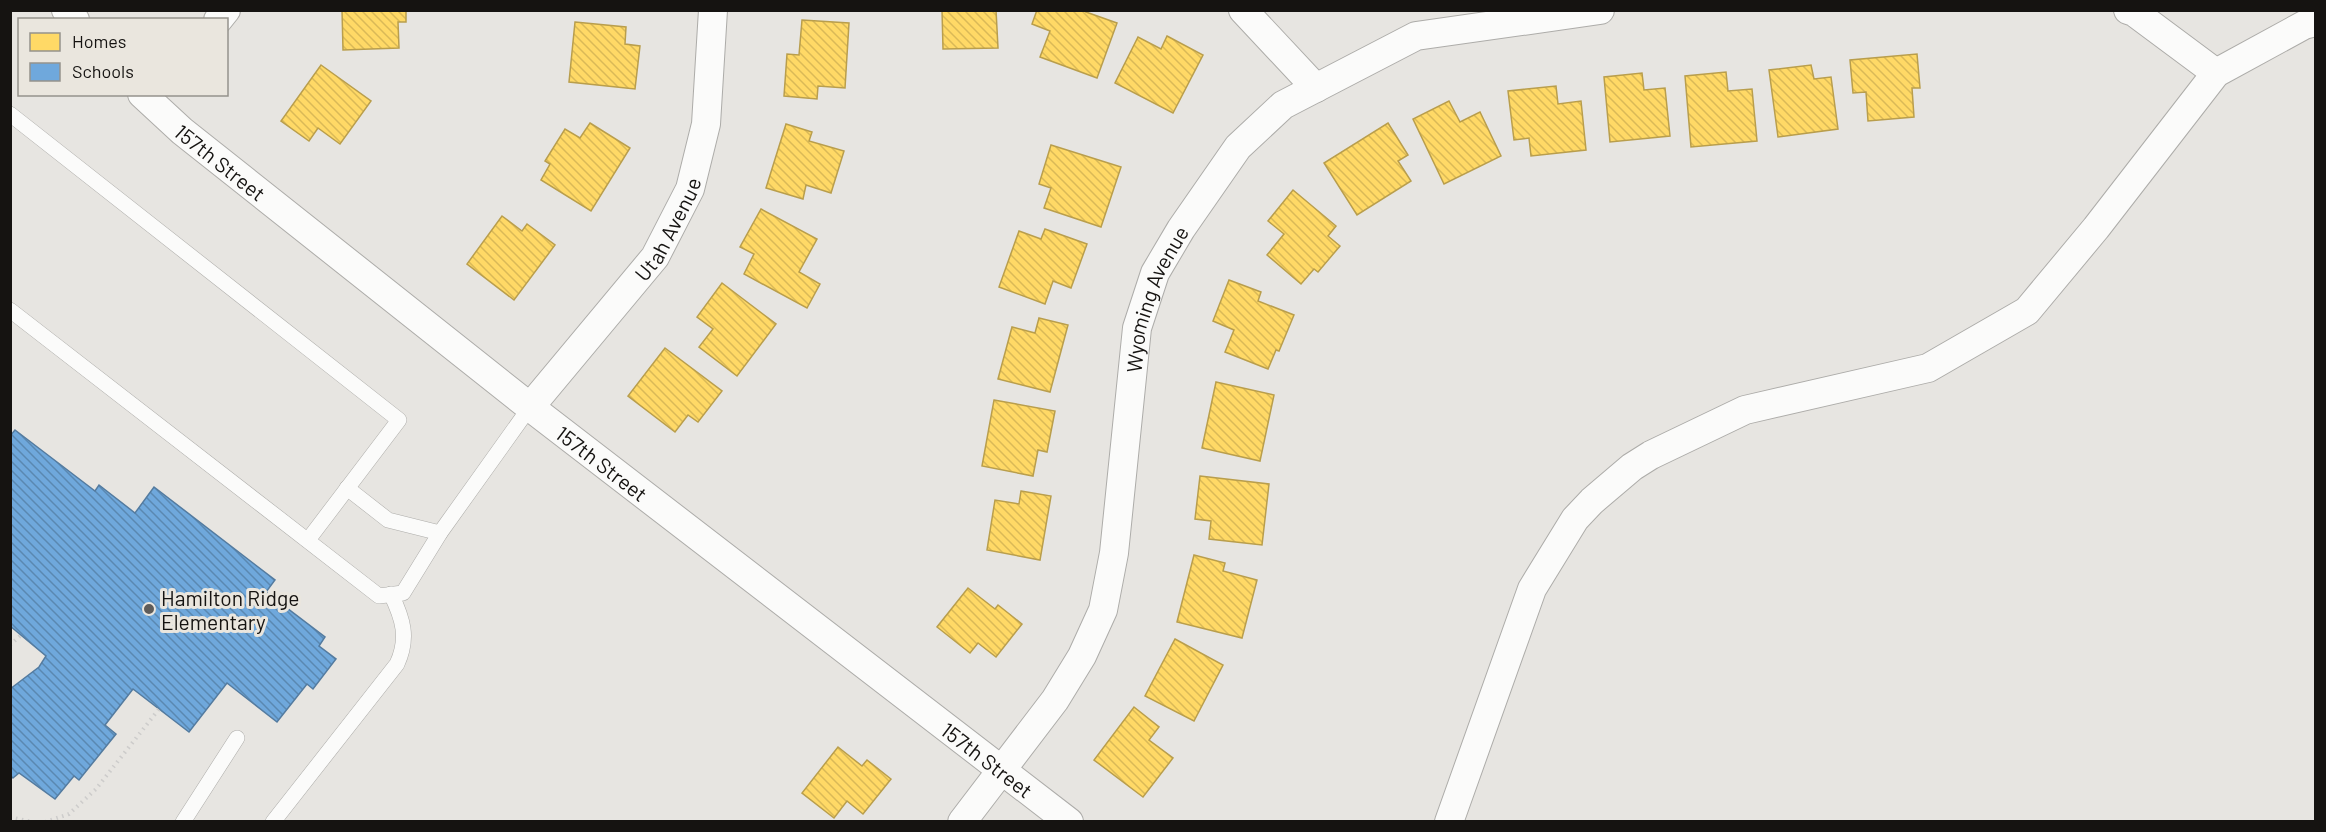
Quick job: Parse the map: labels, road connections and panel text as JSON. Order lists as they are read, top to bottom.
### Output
{
  "streets": {
    "street": ["157th Street", "Utah Avenue", "Wyoming Avenue"]
  },
  "crossings": [
    ["157th Street", "Utah Avenue"],
    ["157th Street", "Wyoming Avenue"]
  ],
  "places": ["Hamilton Ridge Elementary"],
  "legend": ["Homes", "Schools"]
}
